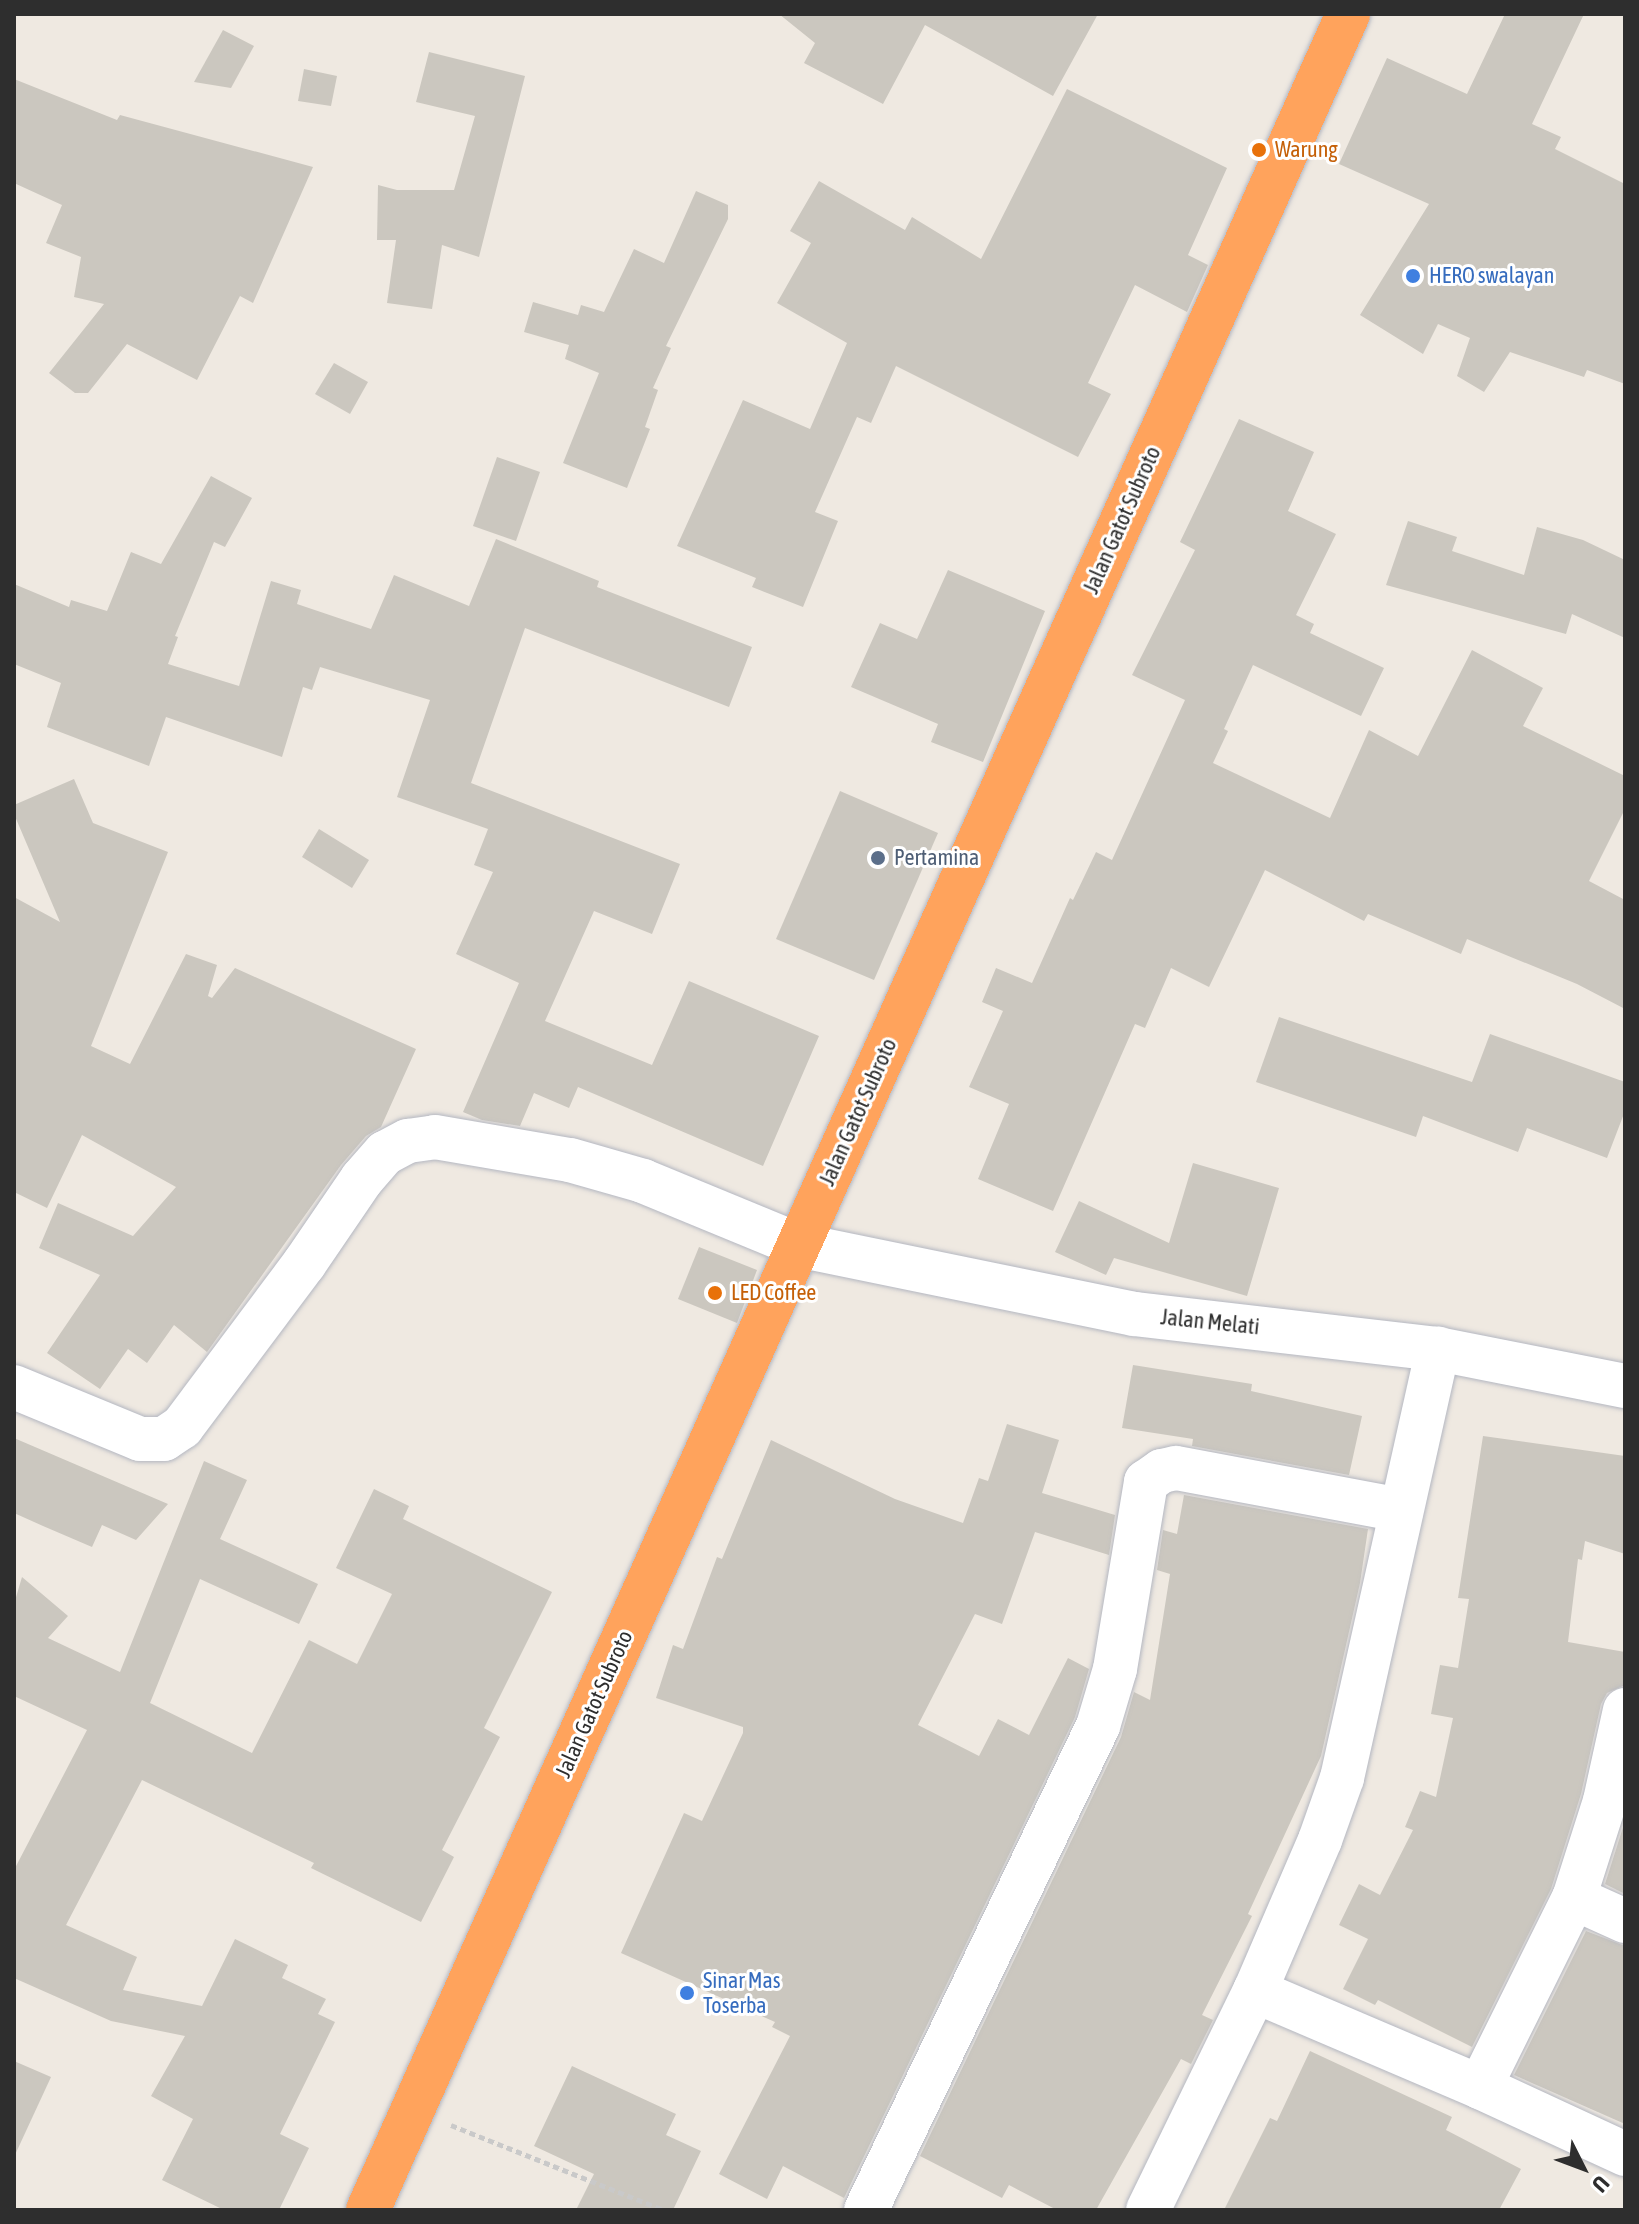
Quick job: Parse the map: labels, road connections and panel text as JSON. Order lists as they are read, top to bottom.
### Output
{
  "streets": {
    "highway": ["Jalan Gatot Subroto"],
    "street": ["Jalan Melati"]
  },
  "crossings": [
    ["Jalan Gatot Subroto", "Jalan Melati"]
  ],
  "places": [
    "Warung",
    "HERO swalayan",
    "Pertamina",
    "LED Coffee",
    "Sinar Mas Toserba"
  ],
  "north": "bottom right"
}
